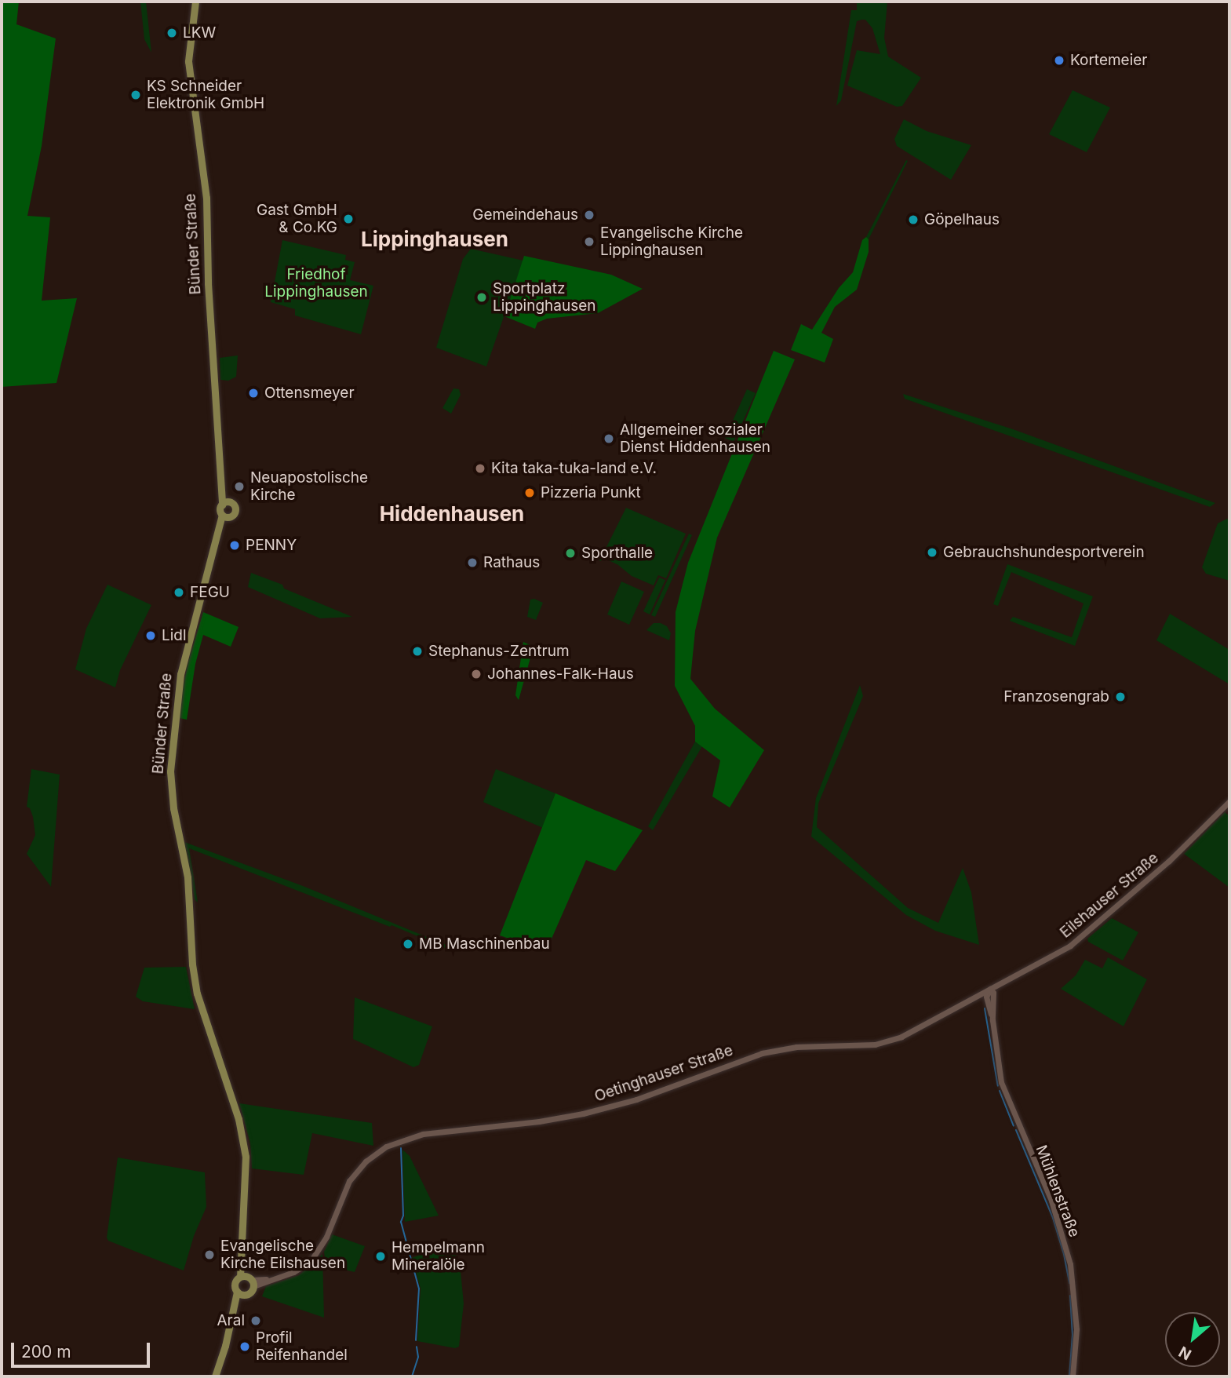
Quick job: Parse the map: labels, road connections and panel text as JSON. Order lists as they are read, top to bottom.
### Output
{
  "streets": {
    "main road": ["Bünder Straße"],
    "street": ["Eilshauser Straße", "Oetinghauser Straße", "Mühlenstraße"]
  },
  "crossings": [
    ["Bünder Straße", "Oetinghauser Straße"],
    ["Eilshauser Straße", "Oetinghauser Straße"],
    ["Eilshauser Straße", "Mühlenstraße"],
    ["Oetinghauser Straße", "Mühlenstraße"]
  ],
  "districts": ["Lippinghausen", "Hiddenhausen"],
  "parks": ["Friedhof Lippinghausen"],
  "places": [
    "LKW",
    "Kortemeier",
    "KS Schneider Elektronik GmbH",
    "Gemeindehaus",
    "Gast GmbH & Co.KG",
    "Göpelhaus",
    "Evangelische Kirche Lippinghausen",
    "Sportplatz Lippinghausen",
    "Ottensmeyer",
    "Allgemeiner sozialer Dienst Hiddenhausen",
    "Kita taka-tuka-land e.V.",
    "Neuapostolische Kirche",
    "Pizzeria Punkt",
    "PENNY",
    "Gebrauchshundesportverein",
    "Sporthalle",
    "Rathaus",
    "FEGU",
    "Lidl",
    "Stephanus-Zentrum",
    "Johannes-Falk-Haus",
    "Franzosengrab",
    "MB Maschinenbau",
    "Evangelische Kirche Eilshausen",
    "Hempelmann Mineralöle",
    "Aral",
    "Profil Reifenhandel"
  ],
  "scale_bar": "200 m",
  "north": "bottom left"
}
